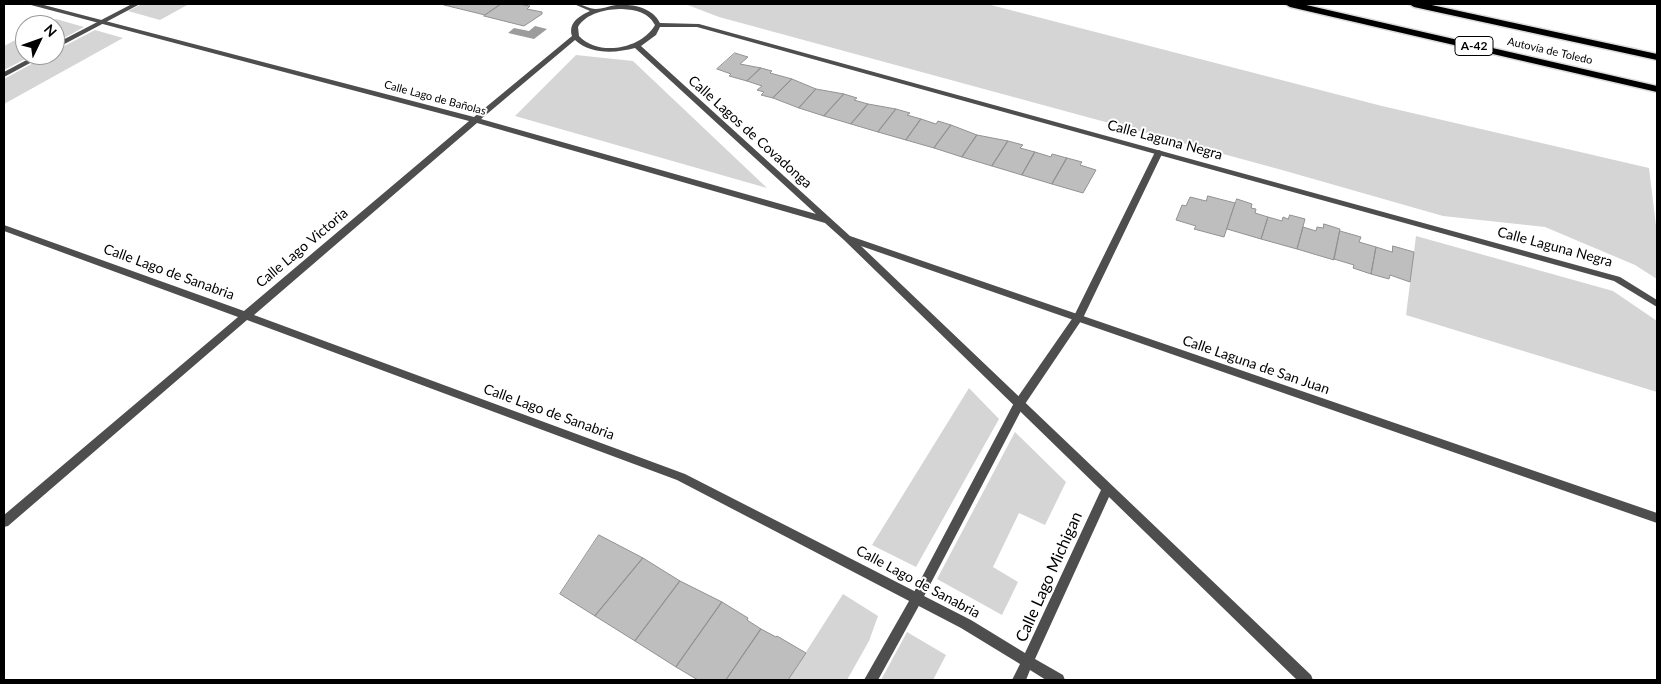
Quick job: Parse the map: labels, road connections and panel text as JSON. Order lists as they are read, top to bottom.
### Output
{
  "streets": {
    "highway": ["A-42", "Autovía de Toledo"],
    "street": [
      "Calle Lago de Bañolas",
      "Calle Lagos de Covadonga",
      "Calle Laguna Negra",
      "Calle Lago Victoria",
      "Calle Lago de Sanabria",
      "Calle Laguna de San Juan",
      "Calle Lago Michigan"
    ]
  },
  "crossings": [
    ["Calle Lago de Bañolas", "Calle Lagos de Covadonga"],
    ["Calle Lago de Bañolas", "Calle Lago Victoria"],
    ["Calle Lagos de Covadonga", "Calle Laguna de San Juan"],
    ["Calle Lago Victoria", "Calle Lago de Sanabria"],
    ["Calle Lago de Sanabria", "Calle Lago Michigan"]
  ],
  "north": "top right"
}
